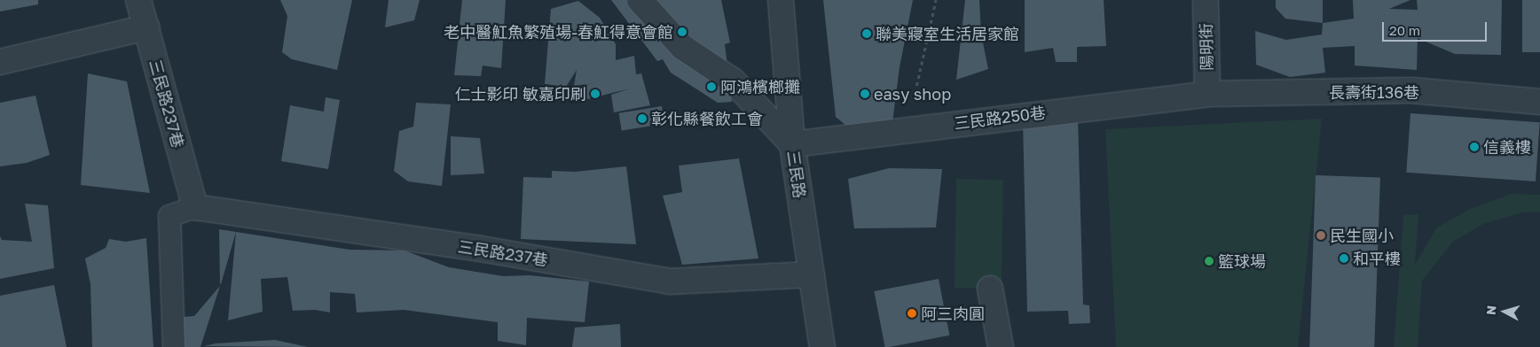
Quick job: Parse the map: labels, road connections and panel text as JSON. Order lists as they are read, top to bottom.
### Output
{
  "streets": {
    "street": [
      "陽明街",
      "長壽街136巷",
      "三民路237巷",
      "三民路250巷",
      "三民路"
    ]
  },
  "crossings": [
    ["陽明街", "長壽街136巷"],
    ["陽明街", "三民路250巷"],
    ["長壽街136巷", "三民路250巷"],
    ["三民路237巷", "三民路"],
    ["三民路250巷", "三民路"]
  ],
  "places": [
    "老中醫魟魚繁殖場-春魟得意會館",
    "聯美寢室生活居家館",
    "阿鴻檳榔攤",
    "仁士影印 敏嘉印刷",
    "easy shop",
    "彰化縣餐飲工會",
    "信義樓",
    "民生國小",
    "和平樓",
    "籃球場",
    "阿三肉圓"
  ],
  "scale_bar": "20 m",
  "north": "left"
}
